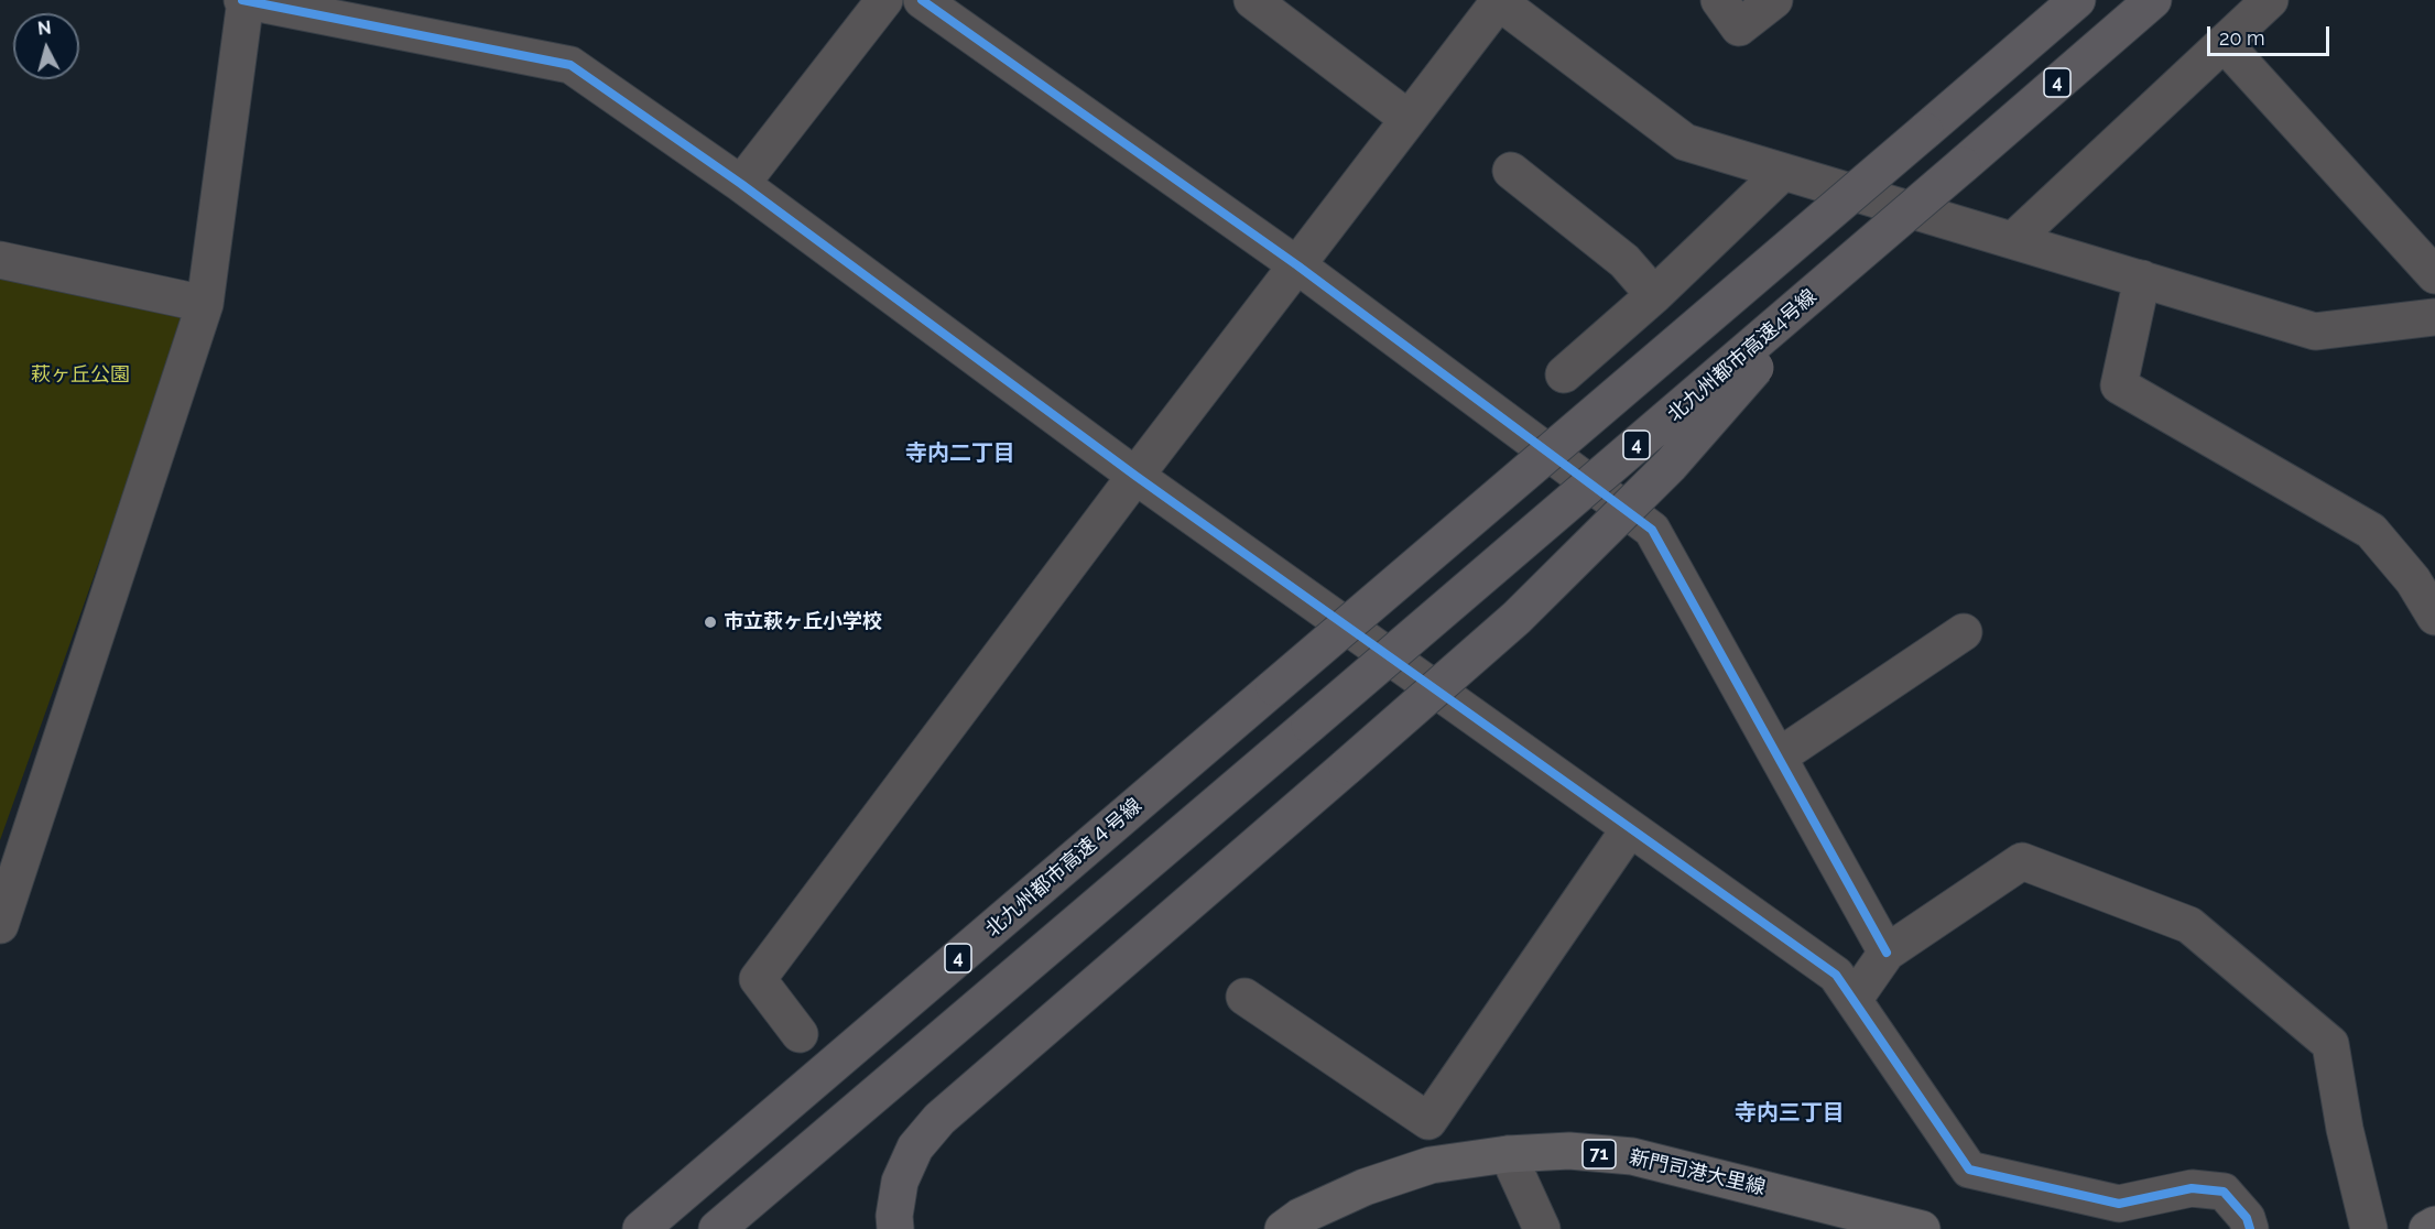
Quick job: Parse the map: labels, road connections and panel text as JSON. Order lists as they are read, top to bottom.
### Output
{
  "streets": {
    "highway": ["4", "北九州都市高速4号線", "北九州都市高速４号線"],
    "main road": ["71", "新門司港大里線"]
  },
  "districts": ["寺内二丁目", "寺内三丁目"],
  "parks": ["萩ヶ丘公園"],
  "places": ["市立萩ヶ丘小学校"],
  "scale_bar": "20 m",
  "north": "top"
}
